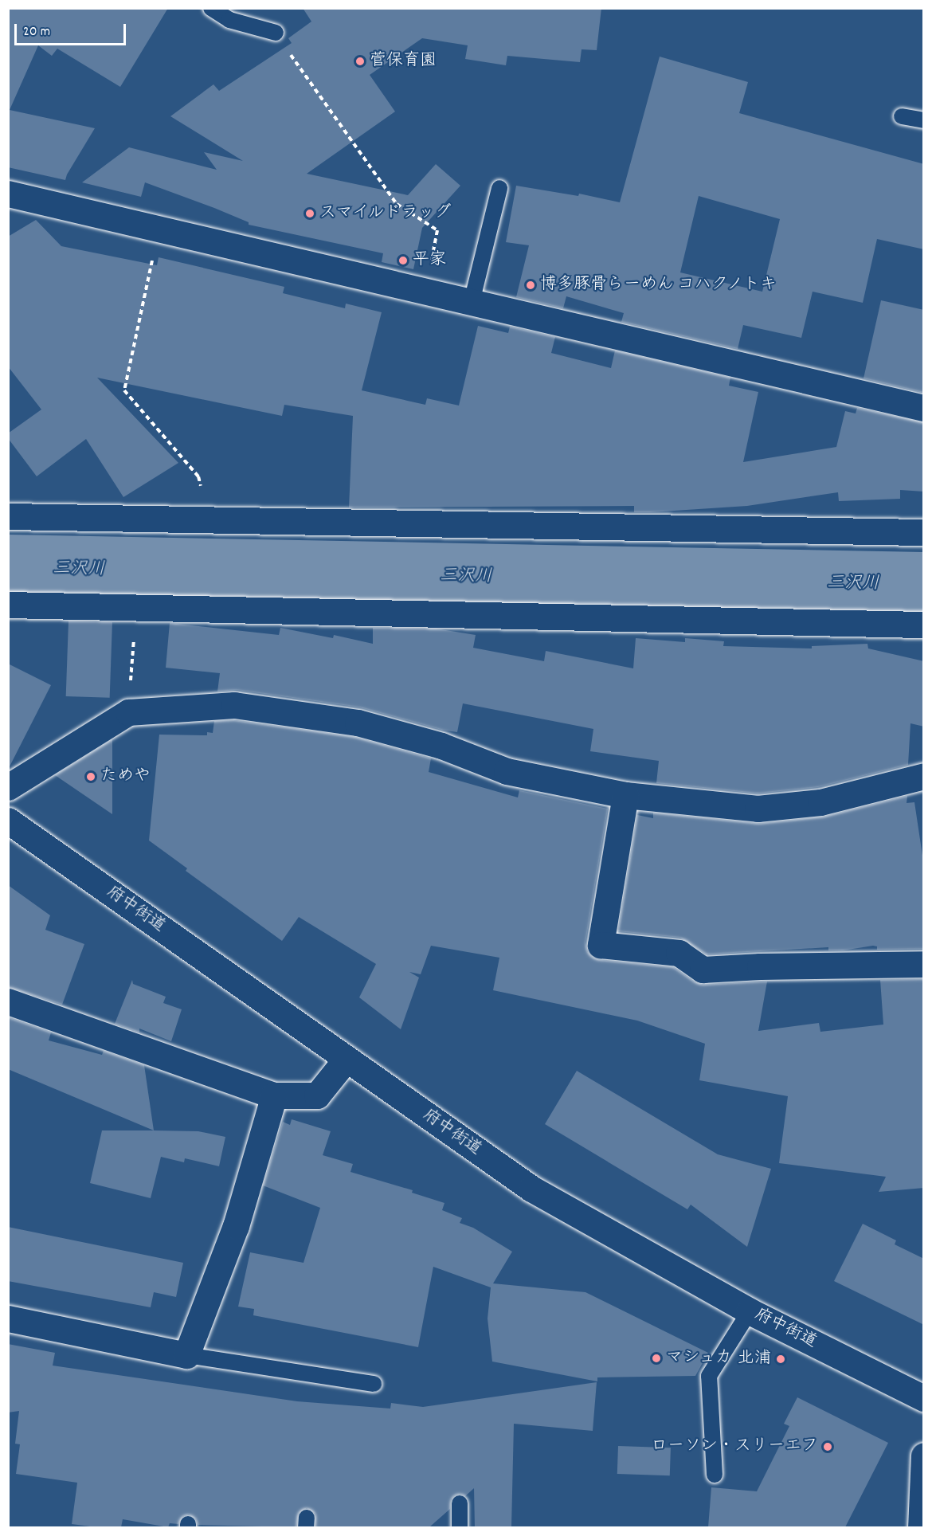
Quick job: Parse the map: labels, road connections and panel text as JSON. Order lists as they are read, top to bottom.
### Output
{
  "streets": {
    "street": ["府中街道"]
  },
  "water": ["三沢川"],
  "places": [
    "菅保育園",
    "スマイルドラッグ",
    "平家",
    "博多豚骨らーめん コハクノトキ",
    "ためや",
    "マシュカ",
    "北浦",
    "ローソン・スリーエフ"
  ],
  "scale_bar": "20 m"
}
